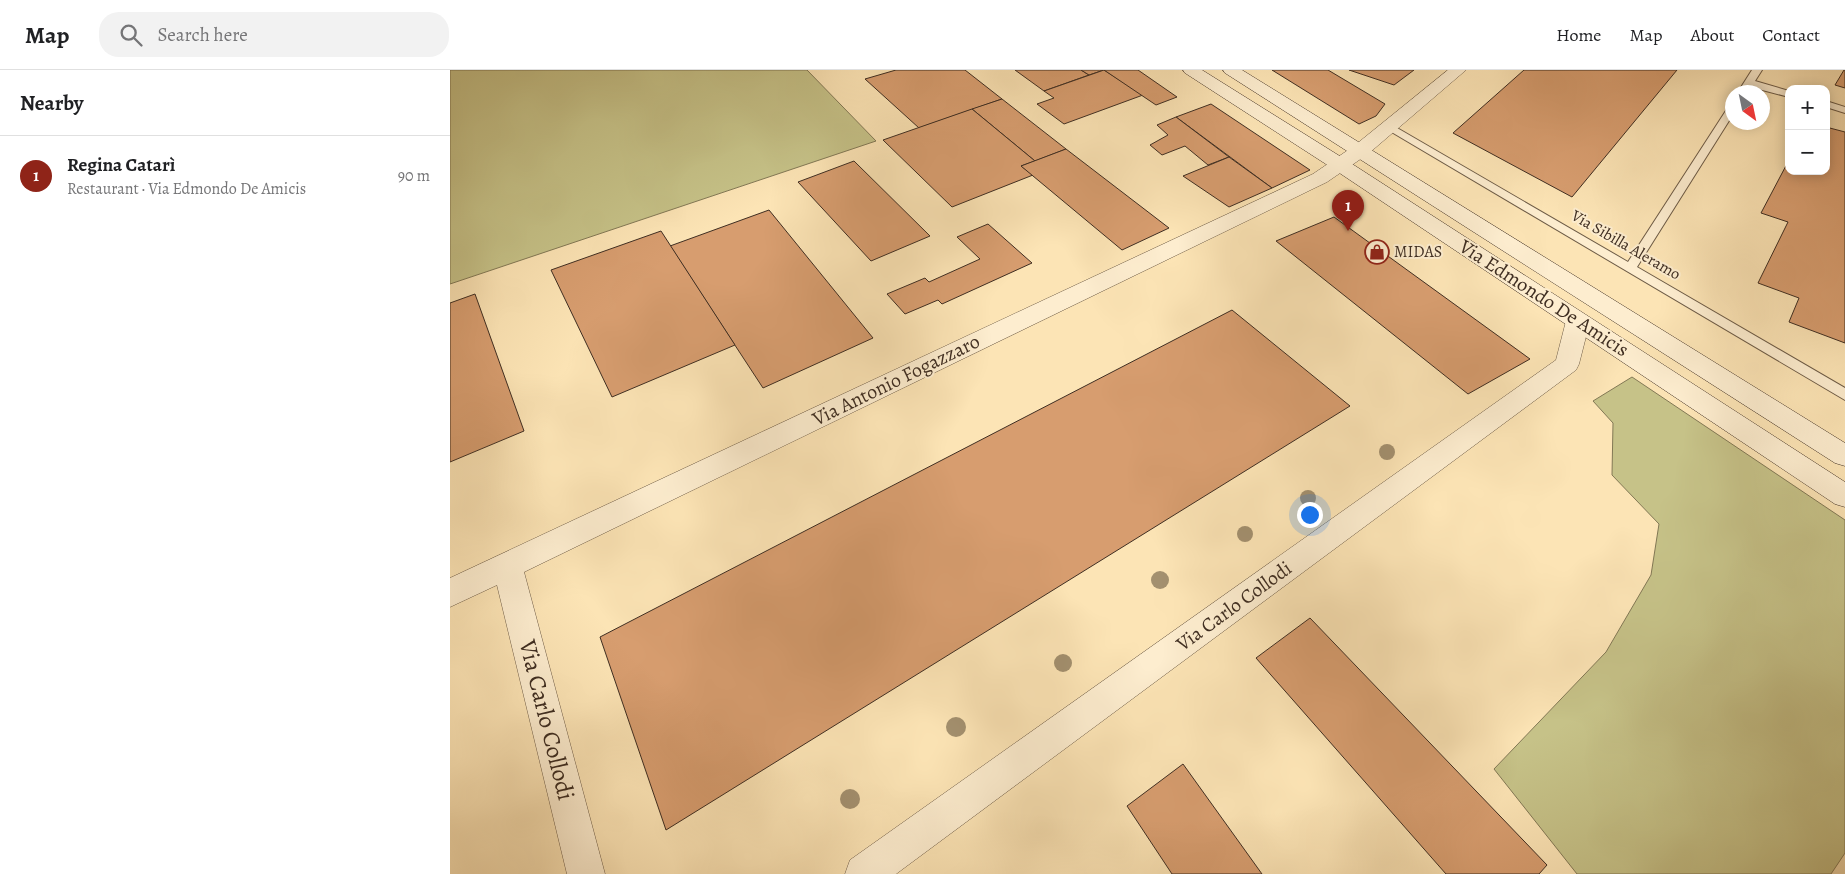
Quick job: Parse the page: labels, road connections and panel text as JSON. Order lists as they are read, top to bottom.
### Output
{
  "streets": {
    "street": ["Via Edmondo De Amicis", "Via Antonio Fogazzaro", "Via Carlo Collodi"],
    "lane": ["Via Sibilla Aleramo"]
  },
  "crossings": [
    ["Via Sibilla Aleramo", "Via Antonio Fogazzaro"],
    ["Via Edmondo De Amicis", "Via Antonio Fogazzaro"],
    ["Via Edmondo De Amicis", "Via Carlo Collodi"],
    ["Via Antonio Fogazzaro", "Via Carlo Collodi"]
  ],
  "places": {
    "shop": ["MIDAS"]
  },
  "north": "bottom right",
  "page": {
    "header": "Map",
    "search": "Search here",
    "nav": [
      "Home",
      "Map",
      "About",
      "Contact"
    ],
    "heading": "Nearby",
    "map_buttons": ["+", "−"],
    "list": [
      {
        "mark": "1",
        "name": "Regina Catarì",
        "note": "Restaurant · Via Edmondo De Amicis",
        "value": "90 m"
      }
    ],
    "pins": "1"
  }
}
